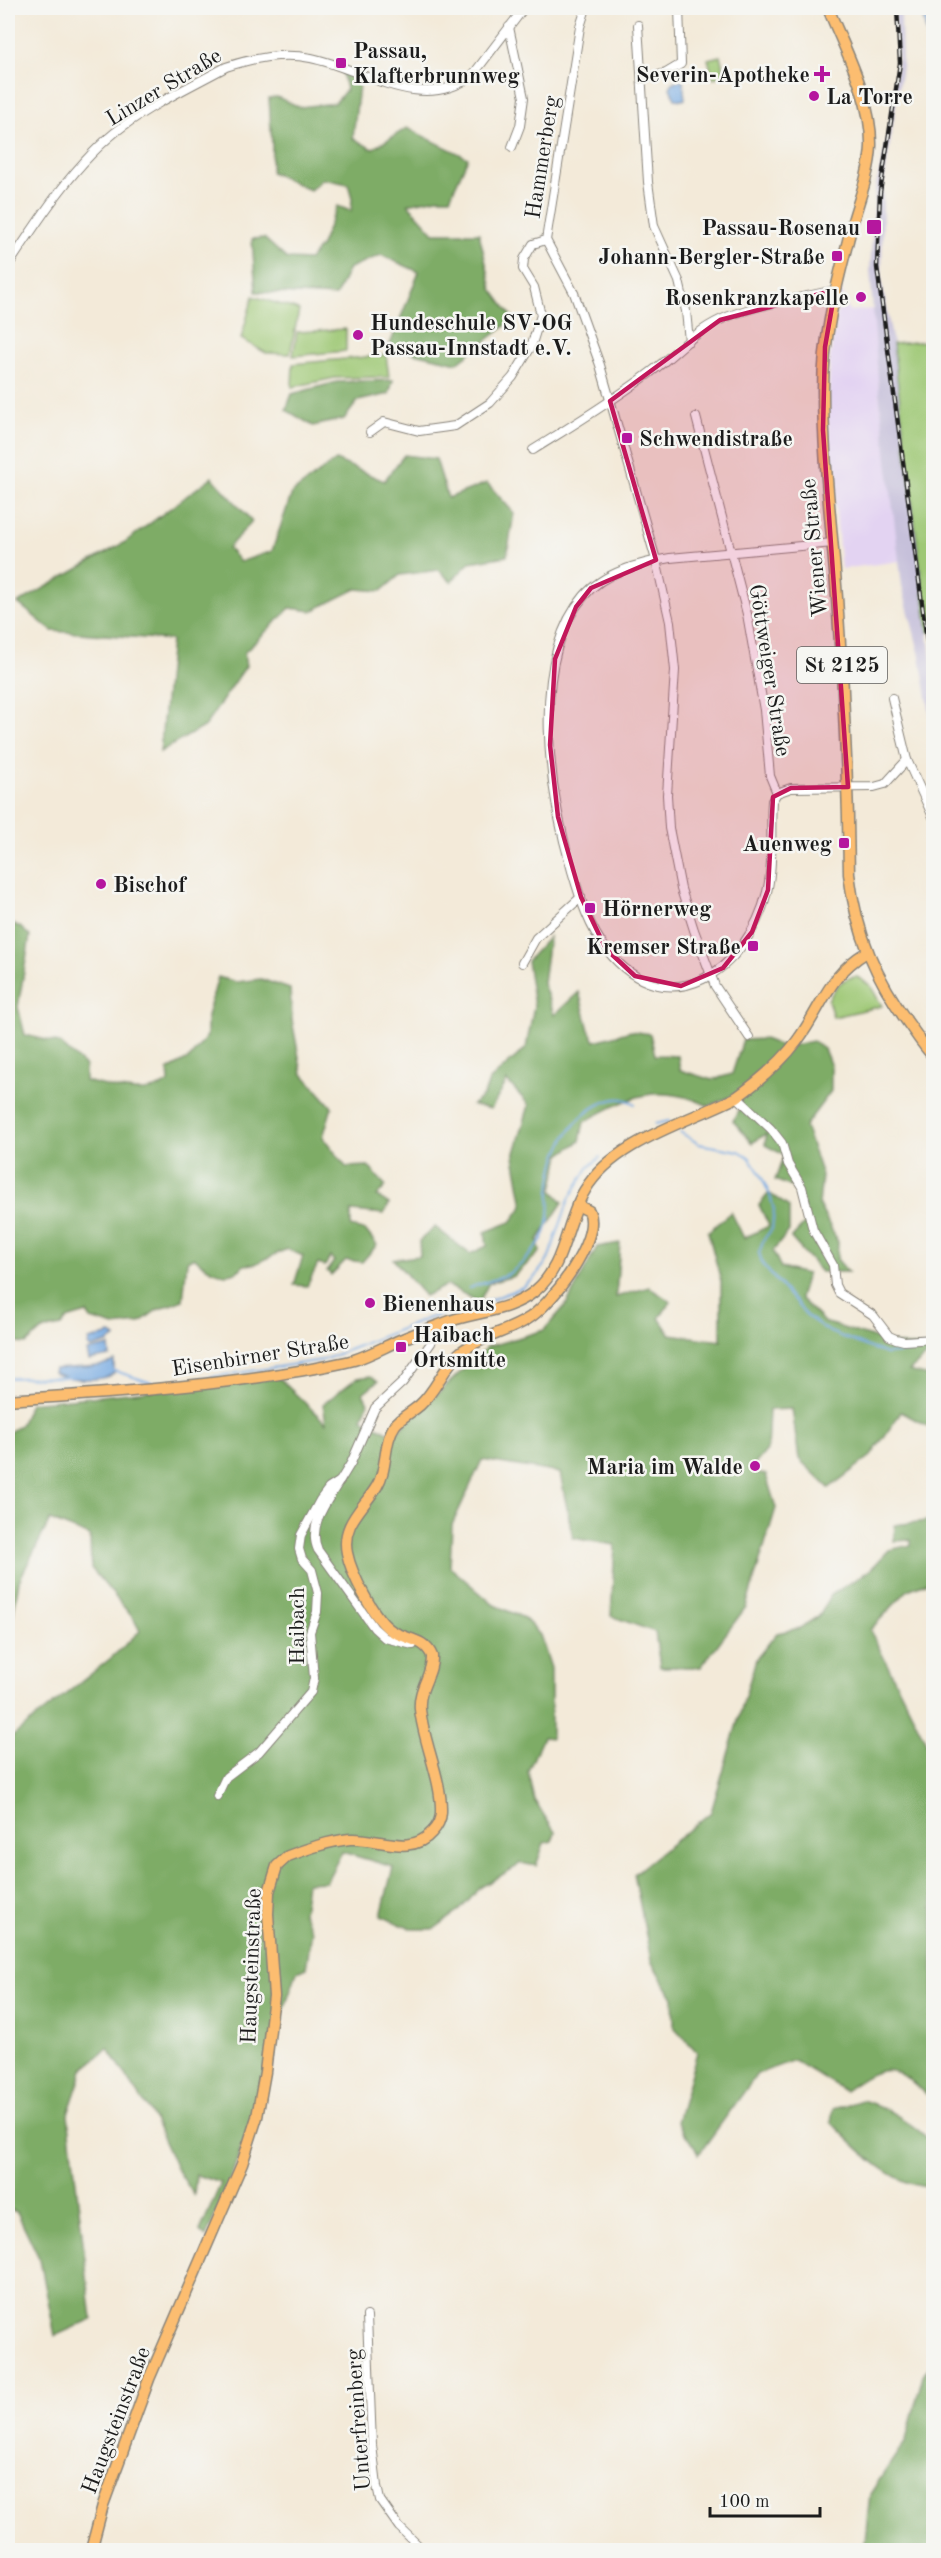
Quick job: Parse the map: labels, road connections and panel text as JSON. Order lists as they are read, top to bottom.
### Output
{
  "streets": {
    "main road": [
      "Wiener Straße",
      "St 2125",
      "Eisenbirner Straße",
      "Haugsteinstraße"
    ],
    "street": [
      "Linzer Straße",
      "Hammerberg",
      "Göttweiger Straße",
      "Haibach",
      "Unterfreinberg"
    ]
  },
  "crossings": [
    ["Wiener Straße", "Göttweiger Straße"],
    ["Wiener Straße", "Eisenbirner Straße"],
    ["Eisenbirner Straße", "Haibach"],
    ["Eisenbirner Straße", "Haugsteinstraße"]
  ],
  "places": {
    "transit": [
      "Passau, Klafterbrunnweg",
      "Passau-Rosenau",
      "Johann-Bergler-Straße",
      "Schwendistraße",
      "Auenweg",
      "Hörnerweg",
      "Kremser Straße",
      "Haibach Ortsmitte"
    ],
    "health": ["Severin-Apotheke"],
    "other": [
      "La Torre",
      "Rosenkranzkapelle",
      "Hundeschule SV-OG Passau-Innstadt e.V.",
      "Bischof",
      "Bienenhaus",
      "Maria im Walde"
    ]
  },
  "scale_bar": "100 m"
}
